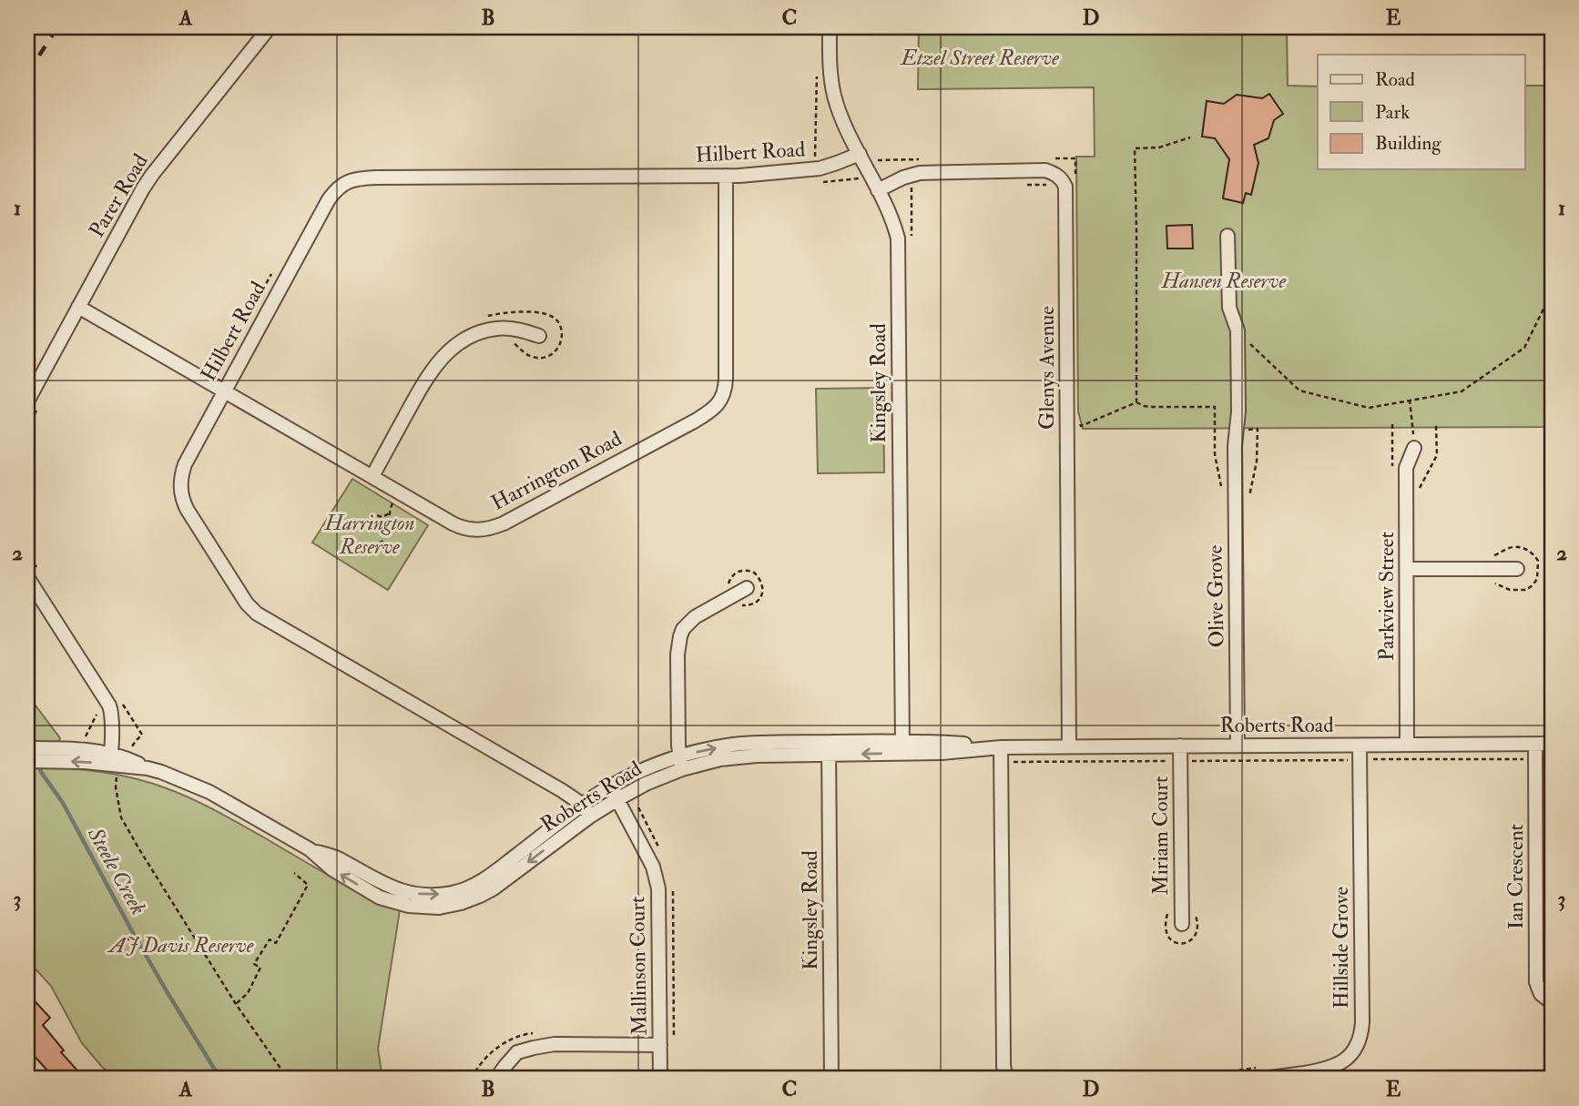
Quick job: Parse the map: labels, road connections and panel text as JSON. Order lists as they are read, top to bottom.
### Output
{
  "streets": {
    "street": [
      "Hilbert Road",
      "Parer Road",
      "Glenys Avenue",
      "Kingsley Road",
      "Harrington Road",
      "Olive Grove",
      "Parkview Street",
      "Roberts Road",
      "Miriam Court",
      "Ian Crescent",
      "Hillside Grove",
      "Mallinson Court"
    ]
  },
  "crossings": [
    ["Hilbert Road", "Kingsley Road"],
    ["Hilbert Road", "Harrington Road"],
    ["Hilbert Road", "Roberts Road"],
    ["Parer Road", "Harrington Road"],
    ["Glenys Avenue", "Kingsley Road"],
    ["Glenys Avenue", "Roberts Road"],
    ["Kingsley Road", "Roberts Road"],
    ["Olive Grove", "Roberts Road"],
    ["Parkview Street", "Roberts Road"],
    ["Roberts Road", "Miriam Court"],
    ["Roberts Road", "Ian Crescent"],
    ["Roberts Road", "Hillside Grove"],
    ["Roberts Road", "Mallinson Court"]
  ],
  "water": ["Steele Creek"],
  "parks": [
    "Etzel Street Reserve",
    "Hansen Reserve",
    "Harrington Reserve",
    "AJ Davis Reserve"
  ],
  "legend": ["Road", "Park", "Building"],
  "grid": {
    "columns": [
      "A",
      "B",
      "C",
      "D",
      "E"
    ],
    "rows": ["1", "2", "3"]
  }
}
